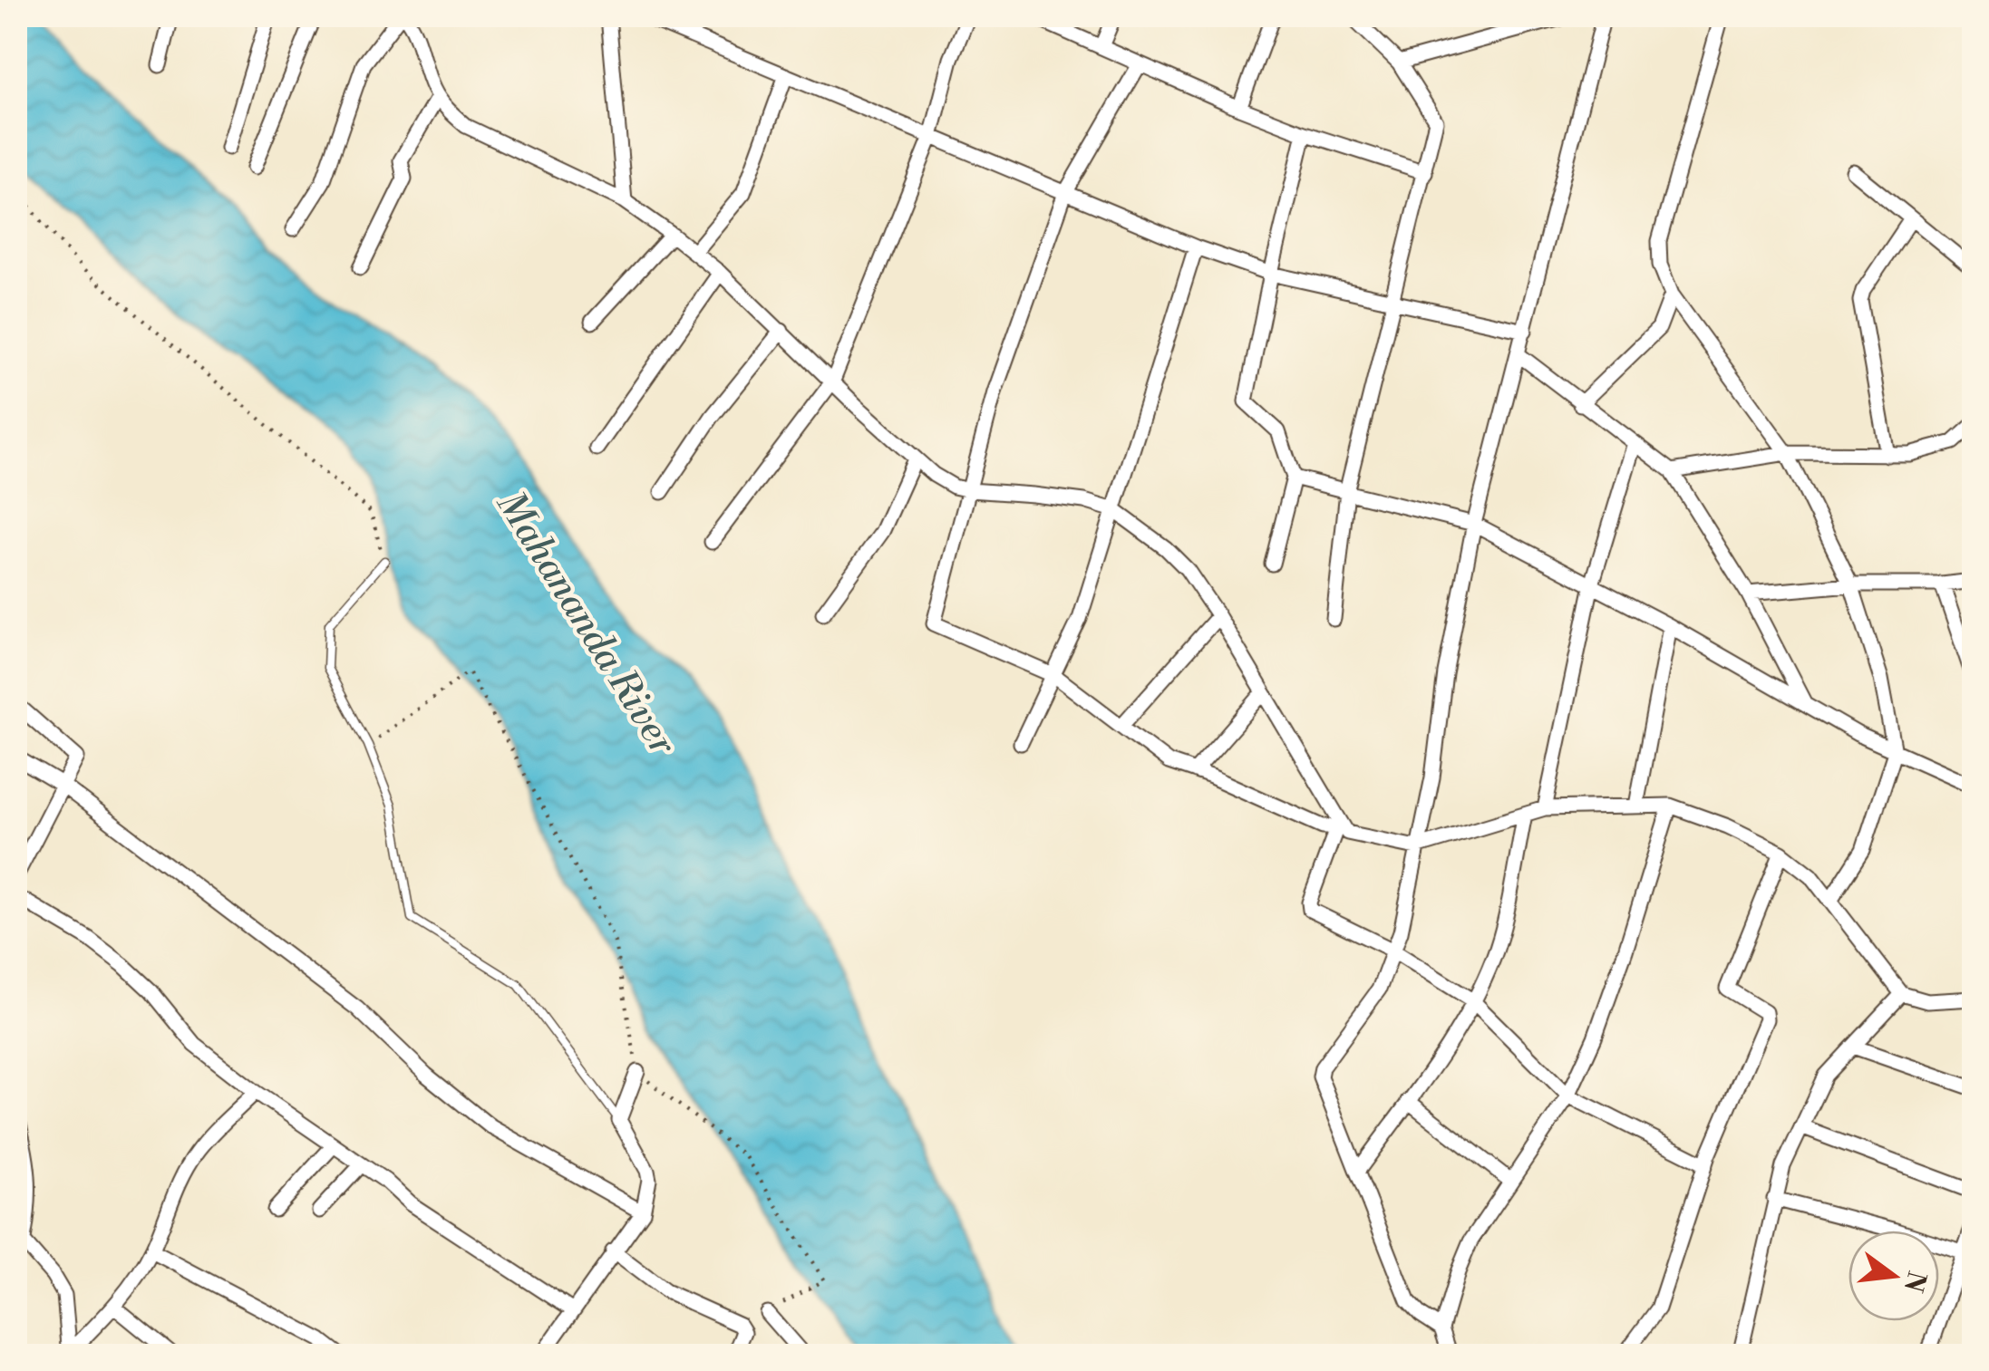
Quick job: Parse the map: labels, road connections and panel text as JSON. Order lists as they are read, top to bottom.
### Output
{
  "water": ["Mahananda River"],
  "north": "right"
}
